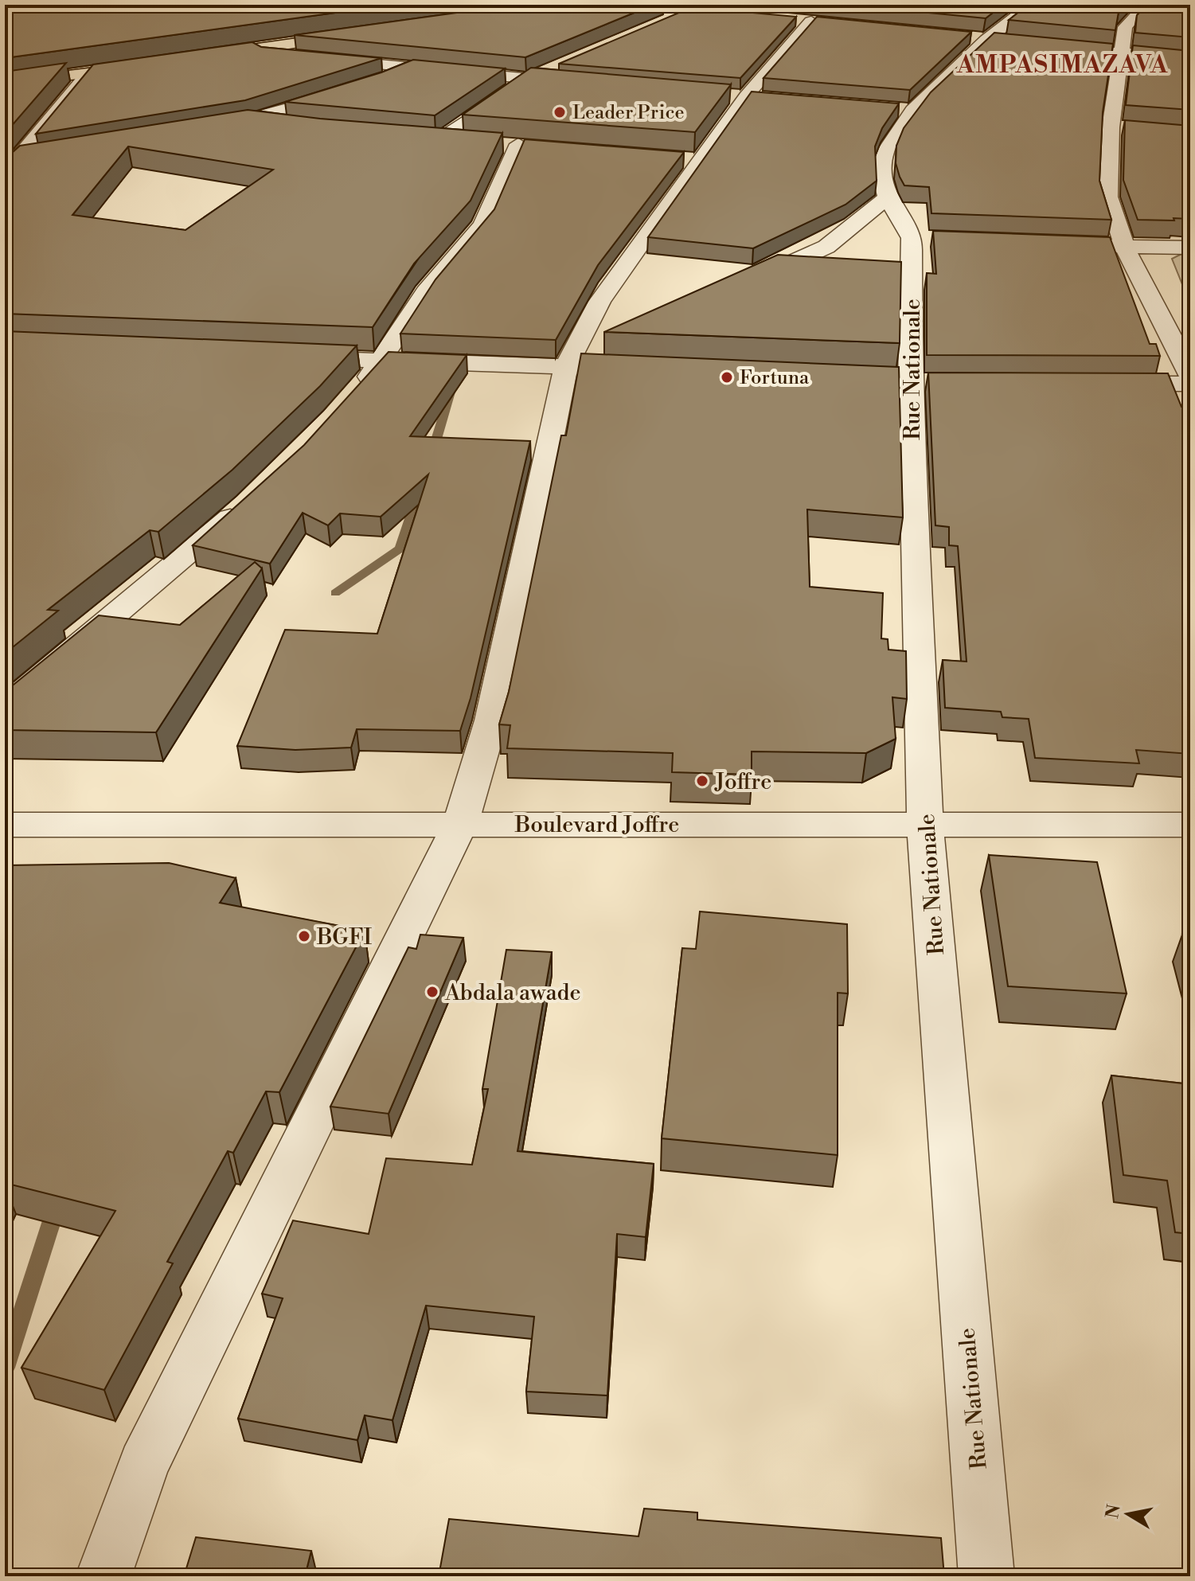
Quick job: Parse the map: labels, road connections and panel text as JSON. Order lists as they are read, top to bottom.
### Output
{
  "streets": {
    "street": ["Rue Nationale", "Boulevard Joffre"]
  },
  "crossings": [
    ["Rue Nationale", "Boulevard Joffre"]
  ],
  "districts": ["AMPASIMAZAVA"],
  "places": [
    "Leader Price",
    "Fortuna",
    "Joffre",
    "BGFI",
    "Abdala awade"
  ],
  "north": "left"
}
